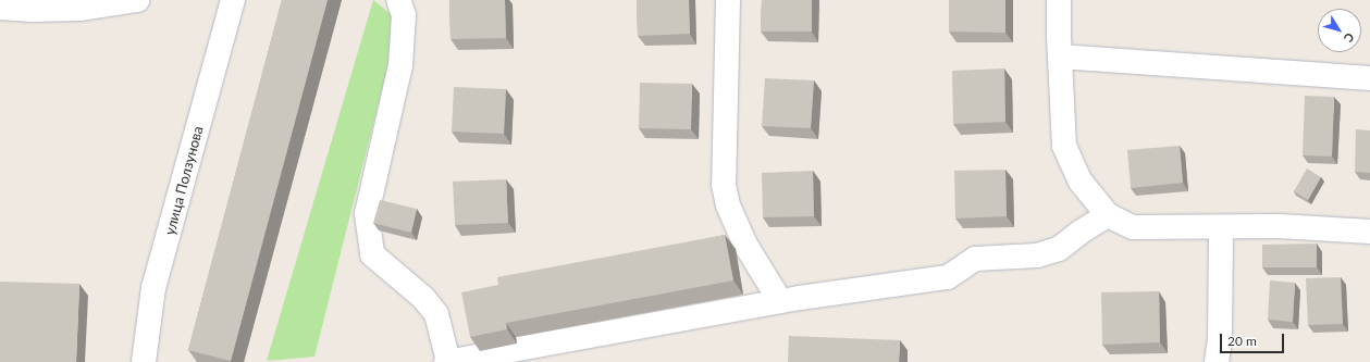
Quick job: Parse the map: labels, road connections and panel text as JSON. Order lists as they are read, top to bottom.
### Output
{
  "streets": {
    "street": ["улица Ползунова"]
  },
  "scale_bar": "20 m",
  "north": "bottom right"
}
